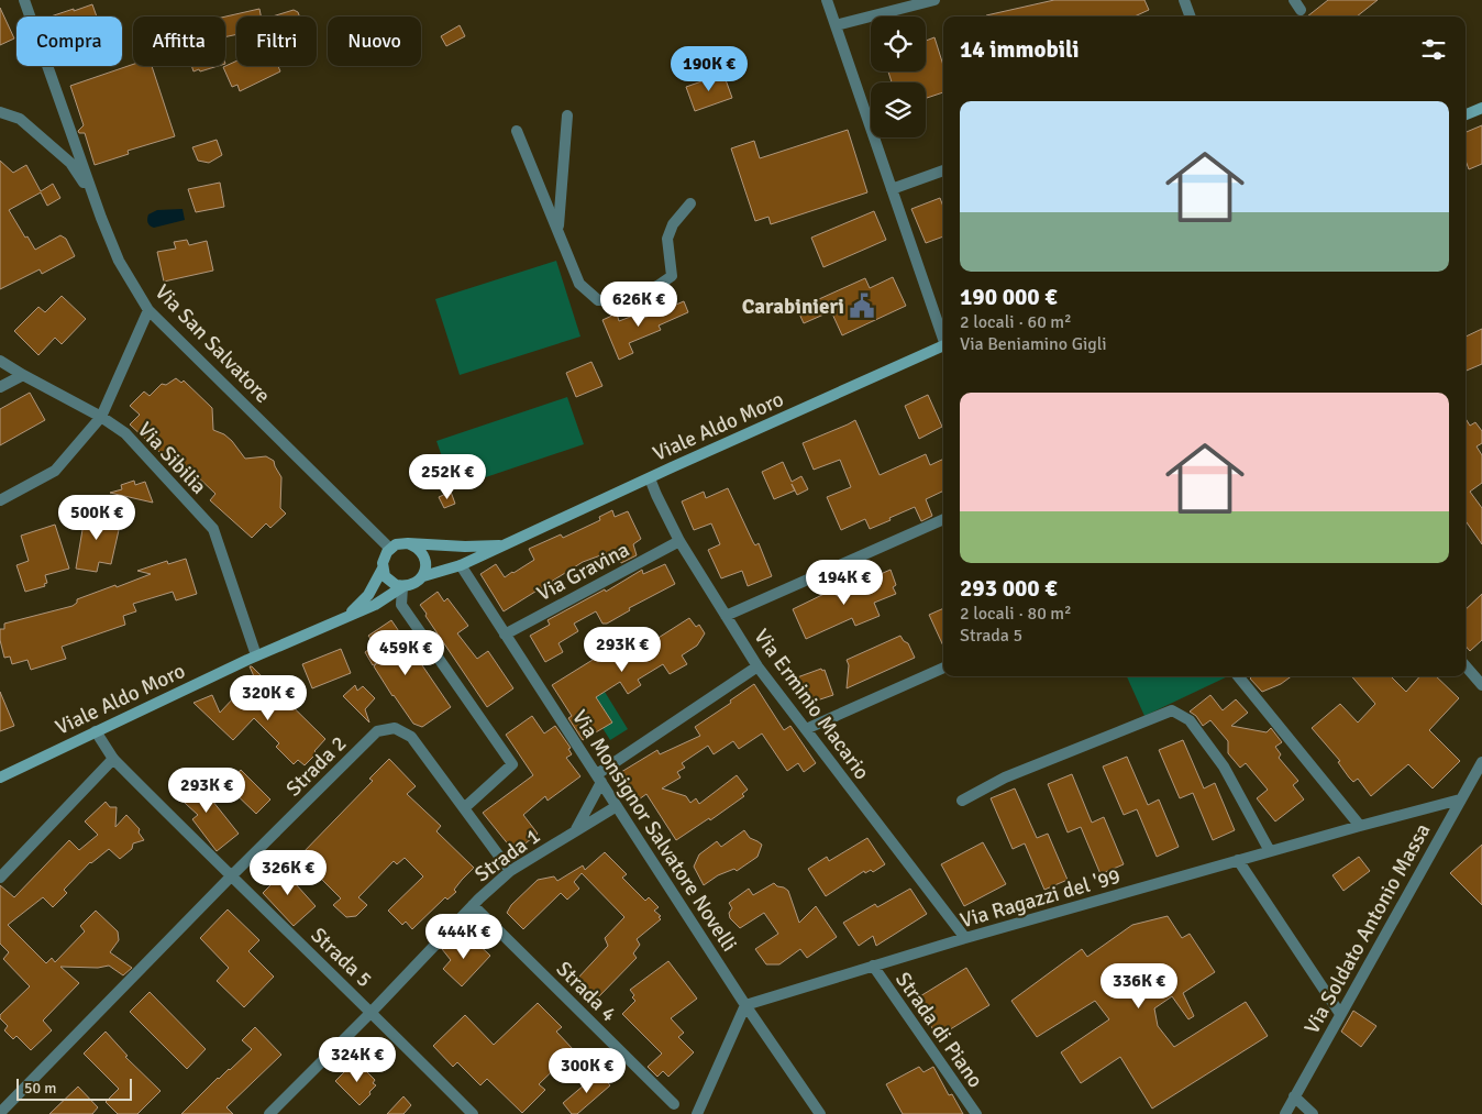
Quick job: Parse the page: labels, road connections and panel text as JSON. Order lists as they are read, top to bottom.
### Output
{
  "streets": {
    "main road": ["Viale Aldo Moro"],
    "street": [
      "Via San Salvatore",
      "Via Sibilia",
      "Via Gravina",
      "Via Erminio Macario",
      "Strada 2",
      "Via Monsignor Salvatore Novelli",
      "Strada 1",
      "Via Ragazzi del '99",
      "Via Soldato Antonio Massa",
      "Strada 5",
      "Strada 4",
      "Strada di Piano"
    ]
  },
  "crossings": [
    ["Via San Salvatore", "Viale Aldo Moro"],
    ["Viale Aldo Moro", "Via Sibilia"],
    ["Viale Aldo Moro", "Via Erminio Macario"],
    ["Viale Aldo Moro", "Via Monsignor Salvatore Novelli"],
    ["Viale Aldo Moro", "Strada 5"],
    ["Via Gravina", "Via Erminio Macario"],
    ["Via Gravina", "Via Monsignor Salvatore Novelli"],
    ["Via Erminio Macario", "Via Ragazzi del '99"],
    ["Strada 2", "Strada 1"],
    ["Strada 2", "Strada 5"],
    ["Via Monsignor Salvatore Novelli", "Strada 1"],
    ["Via Monsignor Salvatore Novelli", "Via Ragazzi del '99"],
    ["Strada 1", "Strada 5"],
    ["Strada 1", "Strada 4"],
    ["Via Ragazzi del '99", "Via Soldato Antonio Massa"],
    ["Via Ragazzi del '99", "Strada di Piano"]
  ],
  "places": {
    "public building": ["Carabinieri"]
  },
  "scale_bar": "50 m",
  "page": {
    "chip": [
      "Compra",
      "Affitta",
      "Filtri",
      "Nuovo"
    ],
    "heading": "14 immobili",
    "price": [
      "190K €",
      "626K €",
      "252K €",
      "500K €",
      "194K €",
      "293K €",
      "459K €",
      "320K €",
      "293K €",
      "326K €",
      "444K €",
      "336K €",
      "324K €",
      "300K €"
    ],
    "list": [
      {
        "name": "190 000 €",
        "note": "2 locali · 60 m² · Via Beniamino Gigli"
      },
      {
        "name": "293 000 €",
        "note": "2 locali · 80 m² · Strada 5"
      }
    ],
    "scale": "50 m"
  }
}
